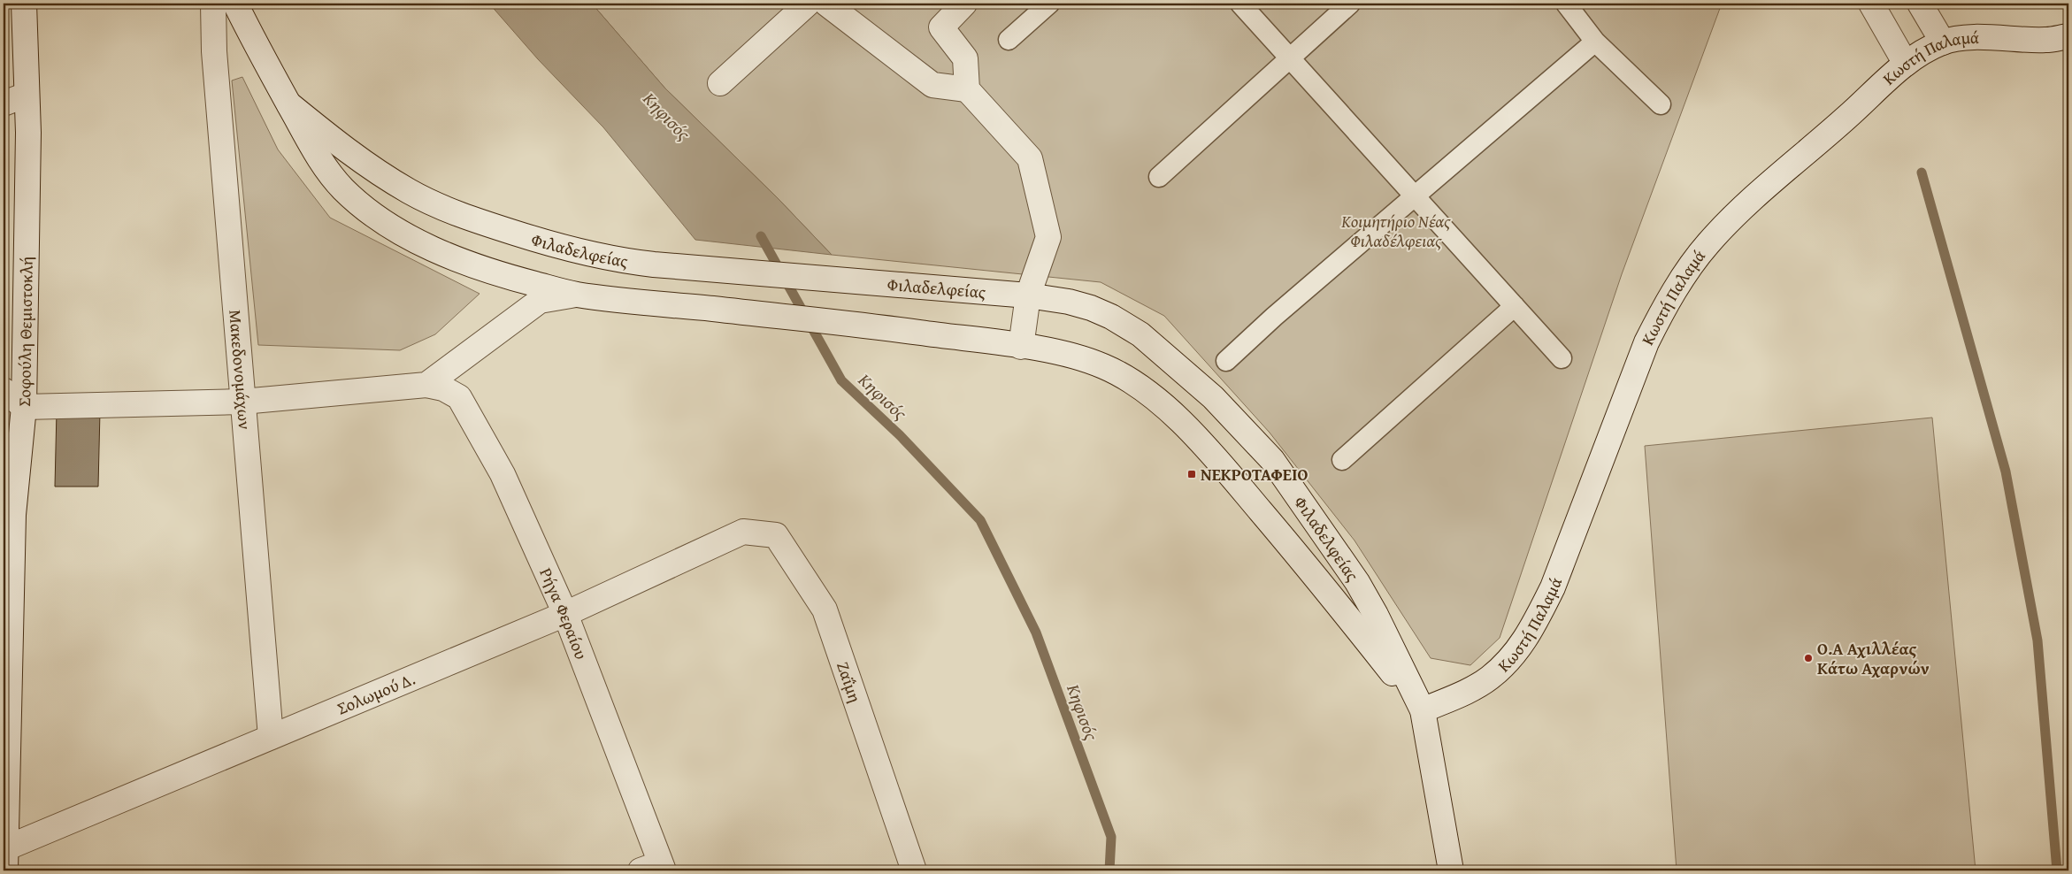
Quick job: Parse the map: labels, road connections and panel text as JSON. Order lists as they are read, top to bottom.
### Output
{
  "streets": {
    "street": [
      "Κωστή Παλαμά",
      "Φιλαδελφείας",
      "Σοφούλη Θεμιστοκλή",
      "Μακεδονομάχων",
      "Ρήγα Φεραίου",
      "Ζαΐμη",
      "Σολωμού Δ."
    ]
  },
  "crossings": [
    ["Κωστή Παλαμά", "Φιλαδελφείας"],
    ["Σοφούλη Θεμιστοκλή", "Σολωμού Δ."],
    ["Μακεδονομάχων", "Σολωμού Δ."],
    ["Ρήγα Φεραίου", "Σολωμού Δ."],
    ["Ζαΐμη", "Σολωμού Δ."]
  ],
  "water": ["Κηφισός"],
  "parks": ["Κοιμητήριο Νέας Φιλαδέλφειας"],
  "places": {
    "transit": ["ΝΕΚΡΟΤΑΦΕΙΟ"],
    "other": ["Ο.Α Αχιλλέας Κάτω Αχαρνών"]
  }
}
